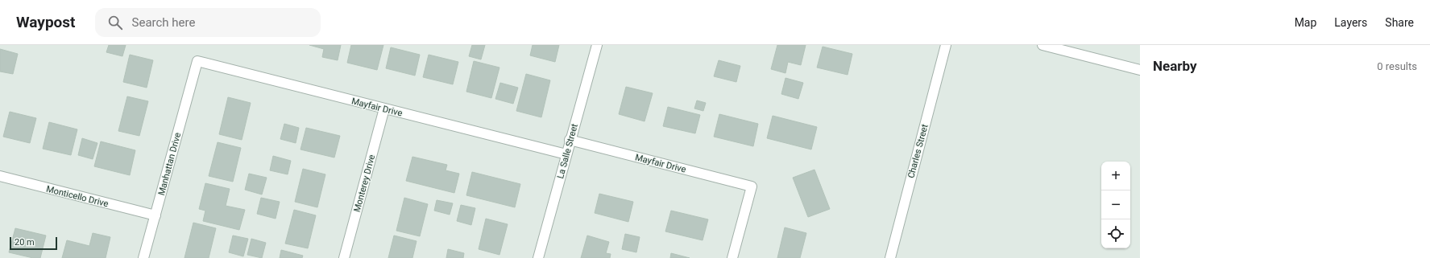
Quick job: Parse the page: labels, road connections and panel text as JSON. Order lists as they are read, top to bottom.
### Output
{
  "streets": {
    "street": [
      "Mayfair Drive",
      "La Salle Street",
      "Charles Street",
      "Manhattan Drive",
      "Monterey Drive",
      "Monticello Drive"
    ]
  },
  "crossings": [
    ["Mayfair Drive", "La Salle Street"],
    ["Mayfair Drive", "Manhattan Drive"],
    ["Mayfair Drive", "Monterey Drive"],
    ["Manhattan Drive", "Monticello Drive"]
  ],
  "scale_bar": "20 m",
  "page": {
    "header": "Waypost",
    "search": "Search here",
    "nav": ["Map", "Layers", "Share"],
    "heading": ["Nearby", "0 results"],
    "map_buttons": ["+", "−"],
    "scale": "20 m"
  }
}
